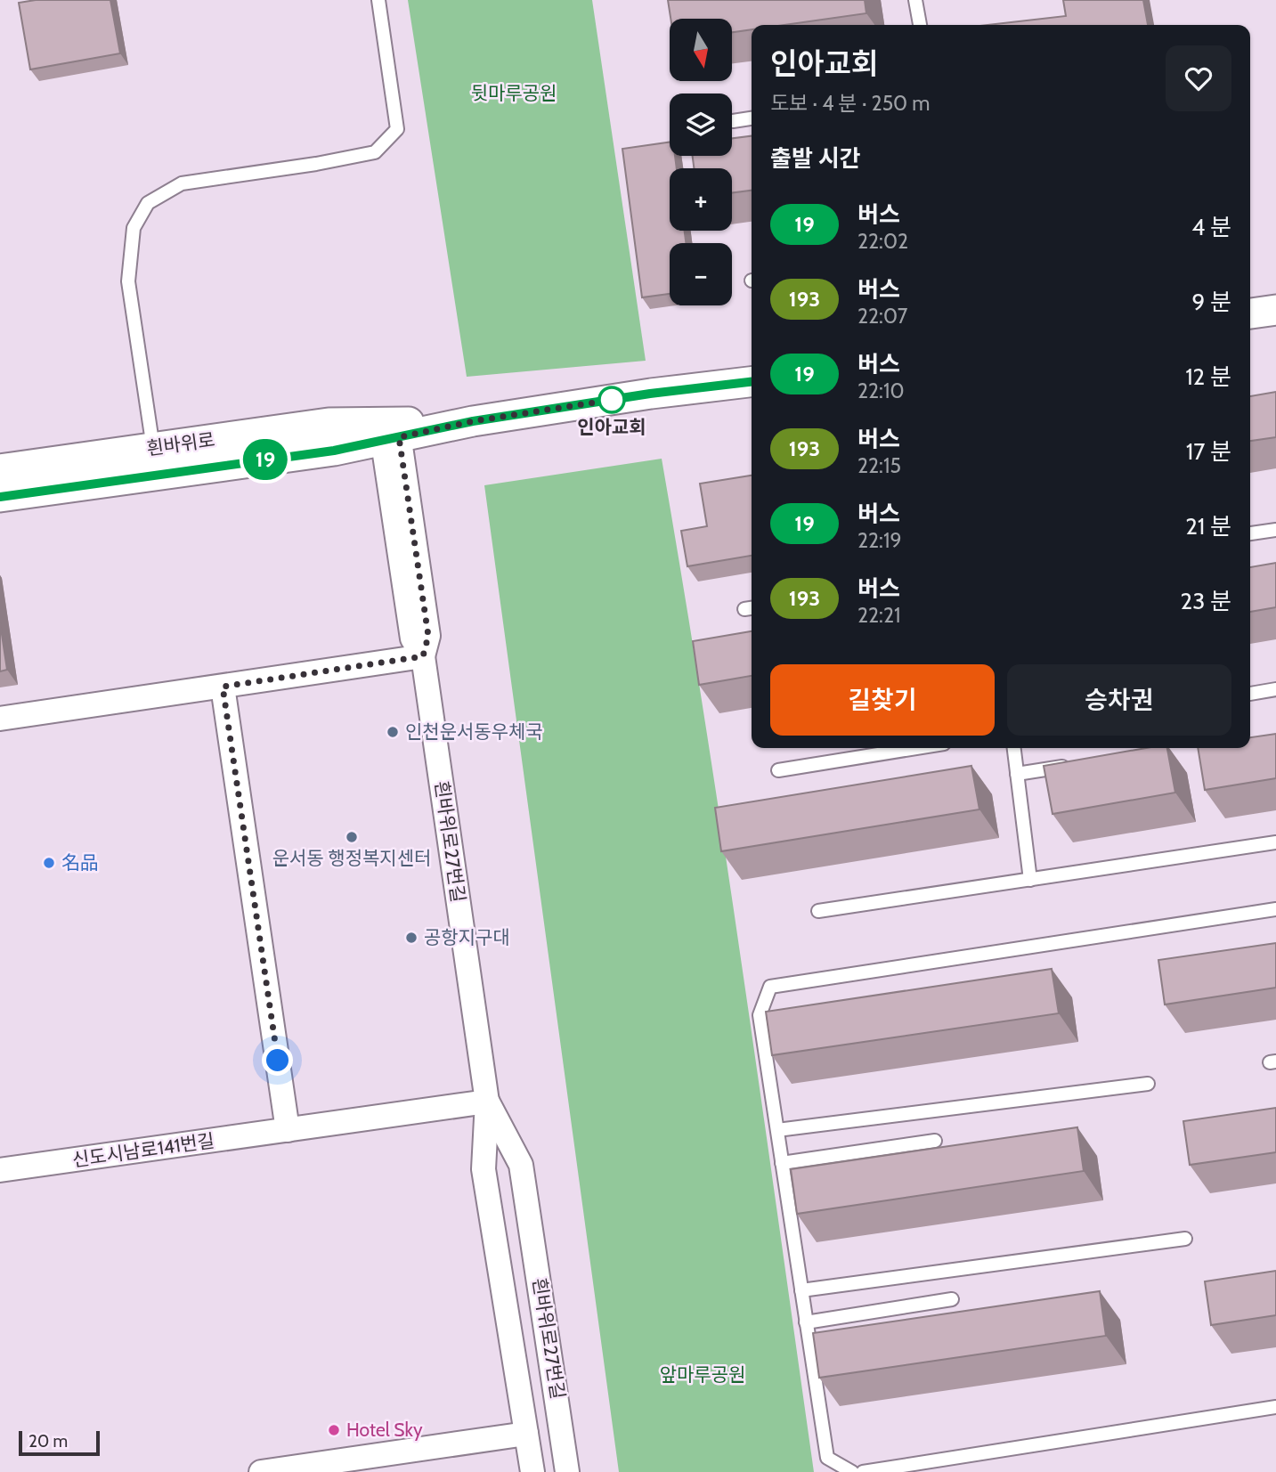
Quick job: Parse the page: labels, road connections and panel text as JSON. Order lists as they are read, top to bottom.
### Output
{
  "streets": {
    "street": ["흰바위로", "흰바위로27번길", "신도시남로141번길"]
  },
  "crossings": [
    ["흰바위로", "흰바위로27번길"],
    ["흰바위로27번길", "신도시남로141번길"]
  ],
  "parks": ["뒷마루공원", "앞마루공원"],
  "places": [
    "인아교회",
    "인천운서동우체국",
    "운서동 행정복지센터",
    "名品",
    "공항지구대",
    "Hotel Sky"
  ],
  "lines": ["bus line 19"],
  "scale_bar": "20 m",
  "north": "bottom",
  "page": {
    "on_map": "19",
    "map_buttons": ["+", "−"],
    "heading": [
      ["인아교회", "도보 · 4 분 · 250 m"],
      "출발 시간"
    ],
    "list": [
      {
        "mark": "19",
        "name": "버스",
        "note": "22:02",
        "value": "4 분"
      },
      {
        "mark": "193",
        "name": "버스",
        "note": "22:07",
        "value": "9 분"
      },
      {
        "mark": "19",
        "name": "버스",
        "note": "22:10",
        "value": "12 분"
      },
      {
        "mark": "193",
        "name": "버스",
        "note": "22:15",
        "value": "17 분"
      },
      {
        "mark": "19",
        "name": "버스",
        "note": "22:19",
        "value": "21 분"
      },
      {
        "mark": "193",
        "name": "버스",
        "note": "22:21",
        "value": "23 분"
      }
    ],
    "buttons": ["길찾기", "승차권"],
    "scale": "20 m"
  }
}
